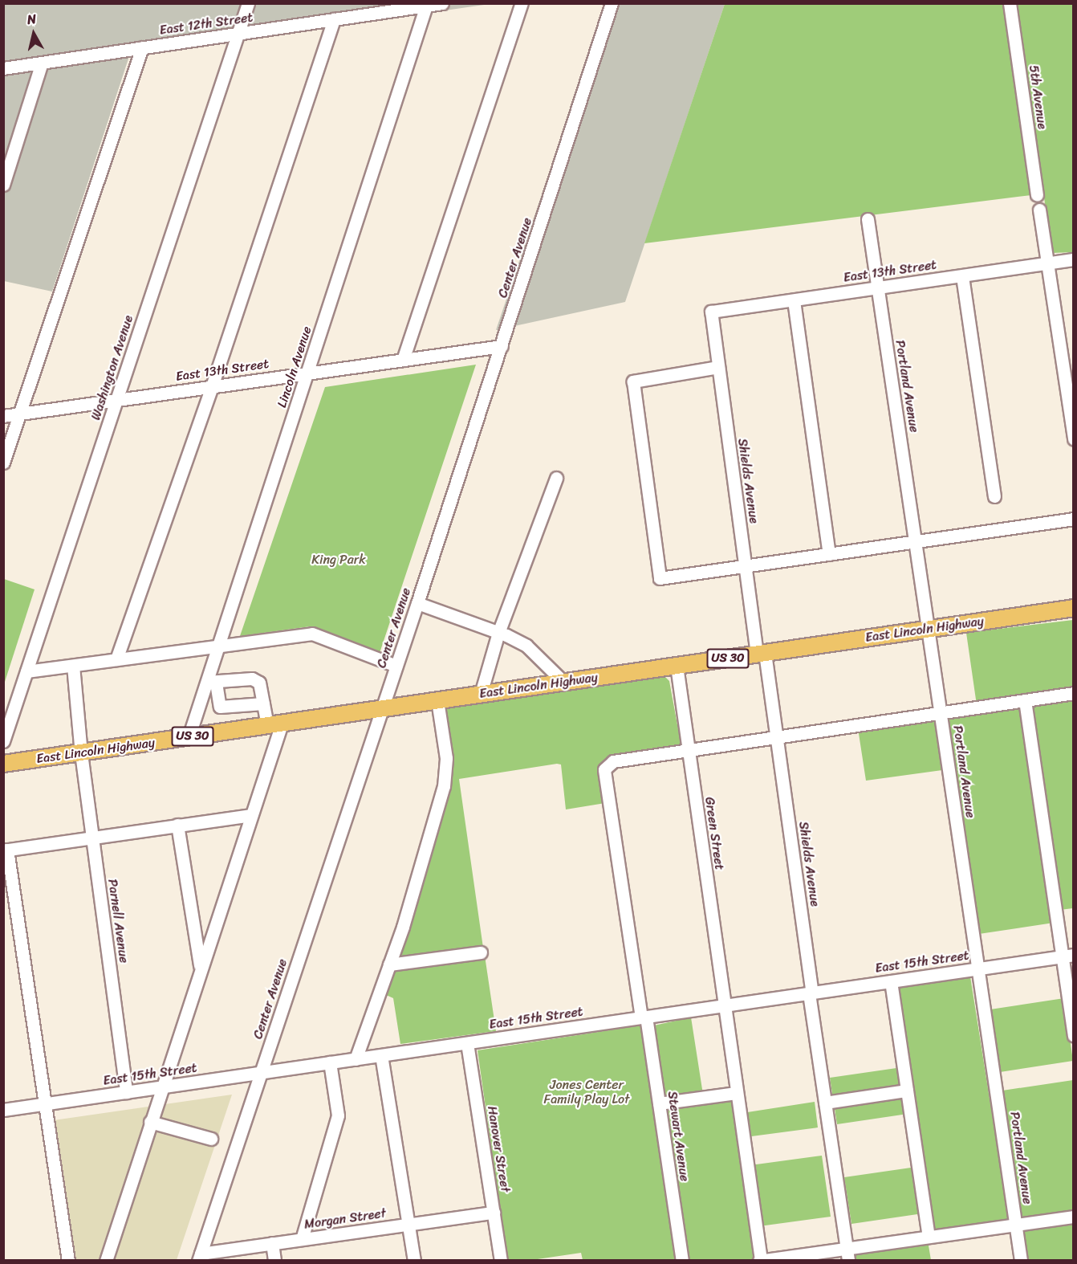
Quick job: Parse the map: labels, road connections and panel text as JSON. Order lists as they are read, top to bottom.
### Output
{
  "streets": {
    "main road": ["East Lincoln Highway", "US 30"],
    "street": [
      "East 12th Street",
      "5th Avenue",
      "Center Avenue",
      "East 13th Street",
      "Lincoln Avenue",
      "Washington Avenue",
      "Portland Avenue",
      "Shields Avenue",
      "Green Street",
      "Parnell Avenue",
      "East 15th Street",
      "Stewart Avenue",
      "Hanover Street",
      "Morgan Street"
    ]
  },
  "crossings": [
    ["East 12th Street", "Lincoln Avenue"],
    ["East 12th Street", "Washington Avenue"],
    ["Center Avenue", "East 13th Street"],
    ["Center Avenue", "East Lincoln Highway"],
    ["Center Avenue", "East 15th Street"],
    ["Center Avenue", "Morgan Street"],
    ["East 13th Street", "Lincoln Avenue"],
    ["East 13th Street", "Washington Avenue"],
    ["East 13th Street", "Portland Avenue"],
    ["East 13th Street", "Shields Avenue"],
    ["Lincoln Avenue", "East Lincoln Highway"],
    ["Portland Avenue", "East Lincoln Highway"],
    ["Portland Avenue", "East 15th Street"],
    ["Shields Avenue", "East Lincoln Highway"],
    ["Shields Avenue", "East 15th Street"],
    ["East Lincoln Highway", "Green Street"],
    ["East Lincoln Highway", "Parnell Avenue"],
    ["Green Street", "East 15th Street"],
    ["Green Street", "Stewart Avenue"],
    ["Parnell Avenue", "East 15th Street"],
    ["East 15th Street", "Stewart Avenue"],
    ["East 15th Street", "Hanover Street"],
    ["Hanover Street", "Morgan Street"]
  ],
  "parks": ["King Park", "Jones Center Family Play Lot"],
  "north": "top"
}
